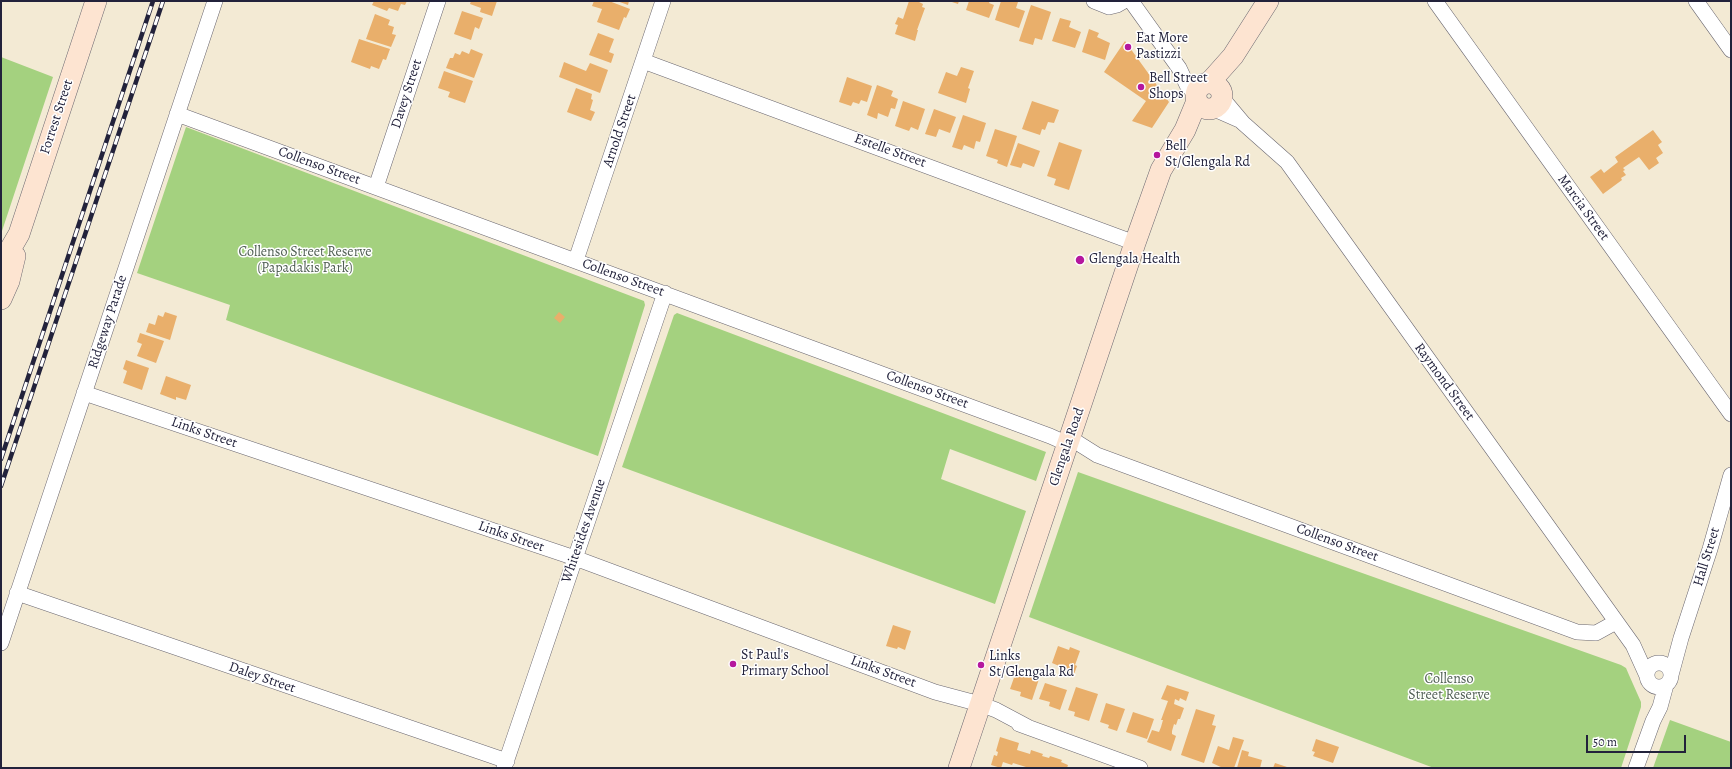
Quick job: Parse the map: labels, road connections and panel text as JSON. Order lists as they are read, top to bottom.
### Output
{
  "streets": {
    "street": [
      "Davey Street",
      "Forrest Street",
      "Arnold Street",
      "Estelle Street",
      "Collenso Street",
      "Marcia Street",
      "Ridgeway Parade",
      "Raymond Street",
      "Links Street",
      "Glengala Road",
      "Whitesides Avenue",
      "Hall Street",
      "Daley Street"
    ]
  },
  "crossings": [
    ["Davey Street", "Collenso Street"],
    ["Arnold Street", "Estelle Street"],
    ["Arnold Street", "Collenso Street"],
    ["Estelle Street", "Glengala Road"],
    ["Collenso Street", "Ridgeway Parade"],
    ["Collenso Street", "Raymond Street"],
    ["Collenso Street", "Glengala Road"],
    ["Collenso Street", "Whitesides Avenue"],
    ["Ridgeway Parade", "Links Street"],
    ["Ridgeway Parade", "Daley Street"],
    ["Raymond Street", "Glengala Road"],
    ["Raymond Street", "Hall Street"],
    ["Links Street", "Glengala Road"],
    ["Links Street", "Whitesides Avenue"],
    ["Whitesides Avenue", "Daley Street"]
  ],
  "parks": ["Collenso Street Reserve (Papadakis Park)", "Collenso Street Reserve"],
  "places": [
    "Eat More Pastizzi",
    "Bell Street Shops",
    "Bell St/Glengala Rd",
    "Glengala Health",
    "St Paul's Primary School",
    "Links St/Glengala Rd"
  ],
  "scale_bar": "50 m"
}
